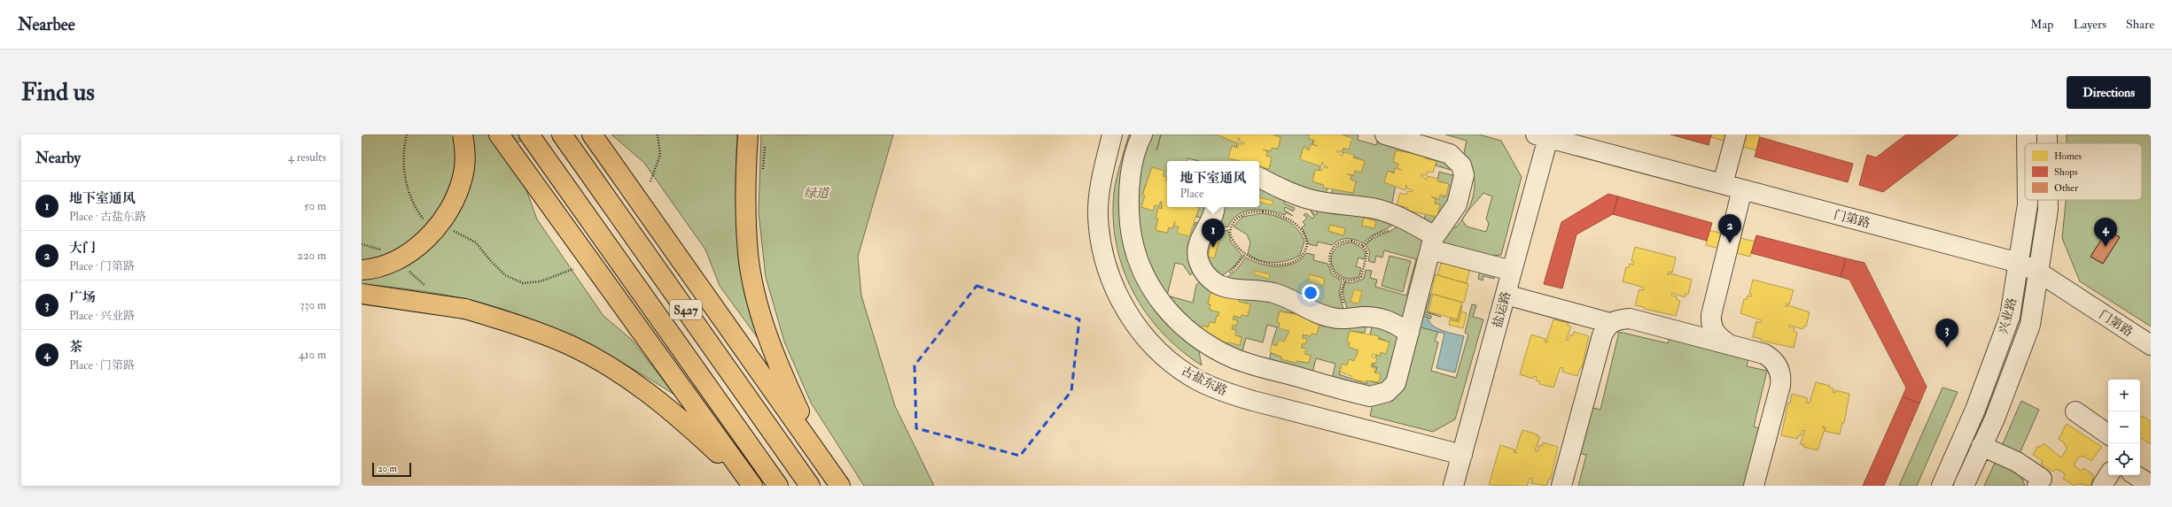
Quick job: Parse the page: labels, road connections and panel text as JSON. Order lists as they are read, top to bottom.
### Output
{
  "streets": {
    "highway": ["S427"],
    "street": [
      "门第路",
      "盐运路",
      "兴业路",
      "古盐东路"
    ]
  },
  "crossings": [
    ["门第路", "盐运路"],
    ["门第路", "兴业路"],
    ["盐运路", "古盐东路"]
  ],
  "parks": ["绿道"],
  "legend": ["Homes", "Shops", "Other"],
  "scale_bar": "20 m",
  "page": {
    "header": "Nearbee",
    "nav": ["Map", "Layers", "Share"],
    "buttons": "Directions",
    "title": "Find us",
    "heading": ["Nearby", "4 results"],
    "popup": ["地下室通风", "Place"],
    "list": [
      {
        "mark": "1",
        "name": "地下室通风",
        "note": "Place · 古盐东路",
        "value": "50 m"
      },
      {
        "mark": "2",
        "name": "大门",
        "note": "Place · 门第路",
        "value": "220 m"
      },
      {
        "mark": "3",
        "name": "广场",
        "note": "Place · 兴业路",
        "value": "330 m"
      },
      {
        "mark": "4",
        "name": "茶",
        "note": "Place · 门第路",
        "value": "410 m"
      }
    ],
    "pins": [
      "2",
      "4",
      "1",
      "3"
    ],
    "map_buttons": ["+", "−"],
    "scale": "20 m"
  }
}
